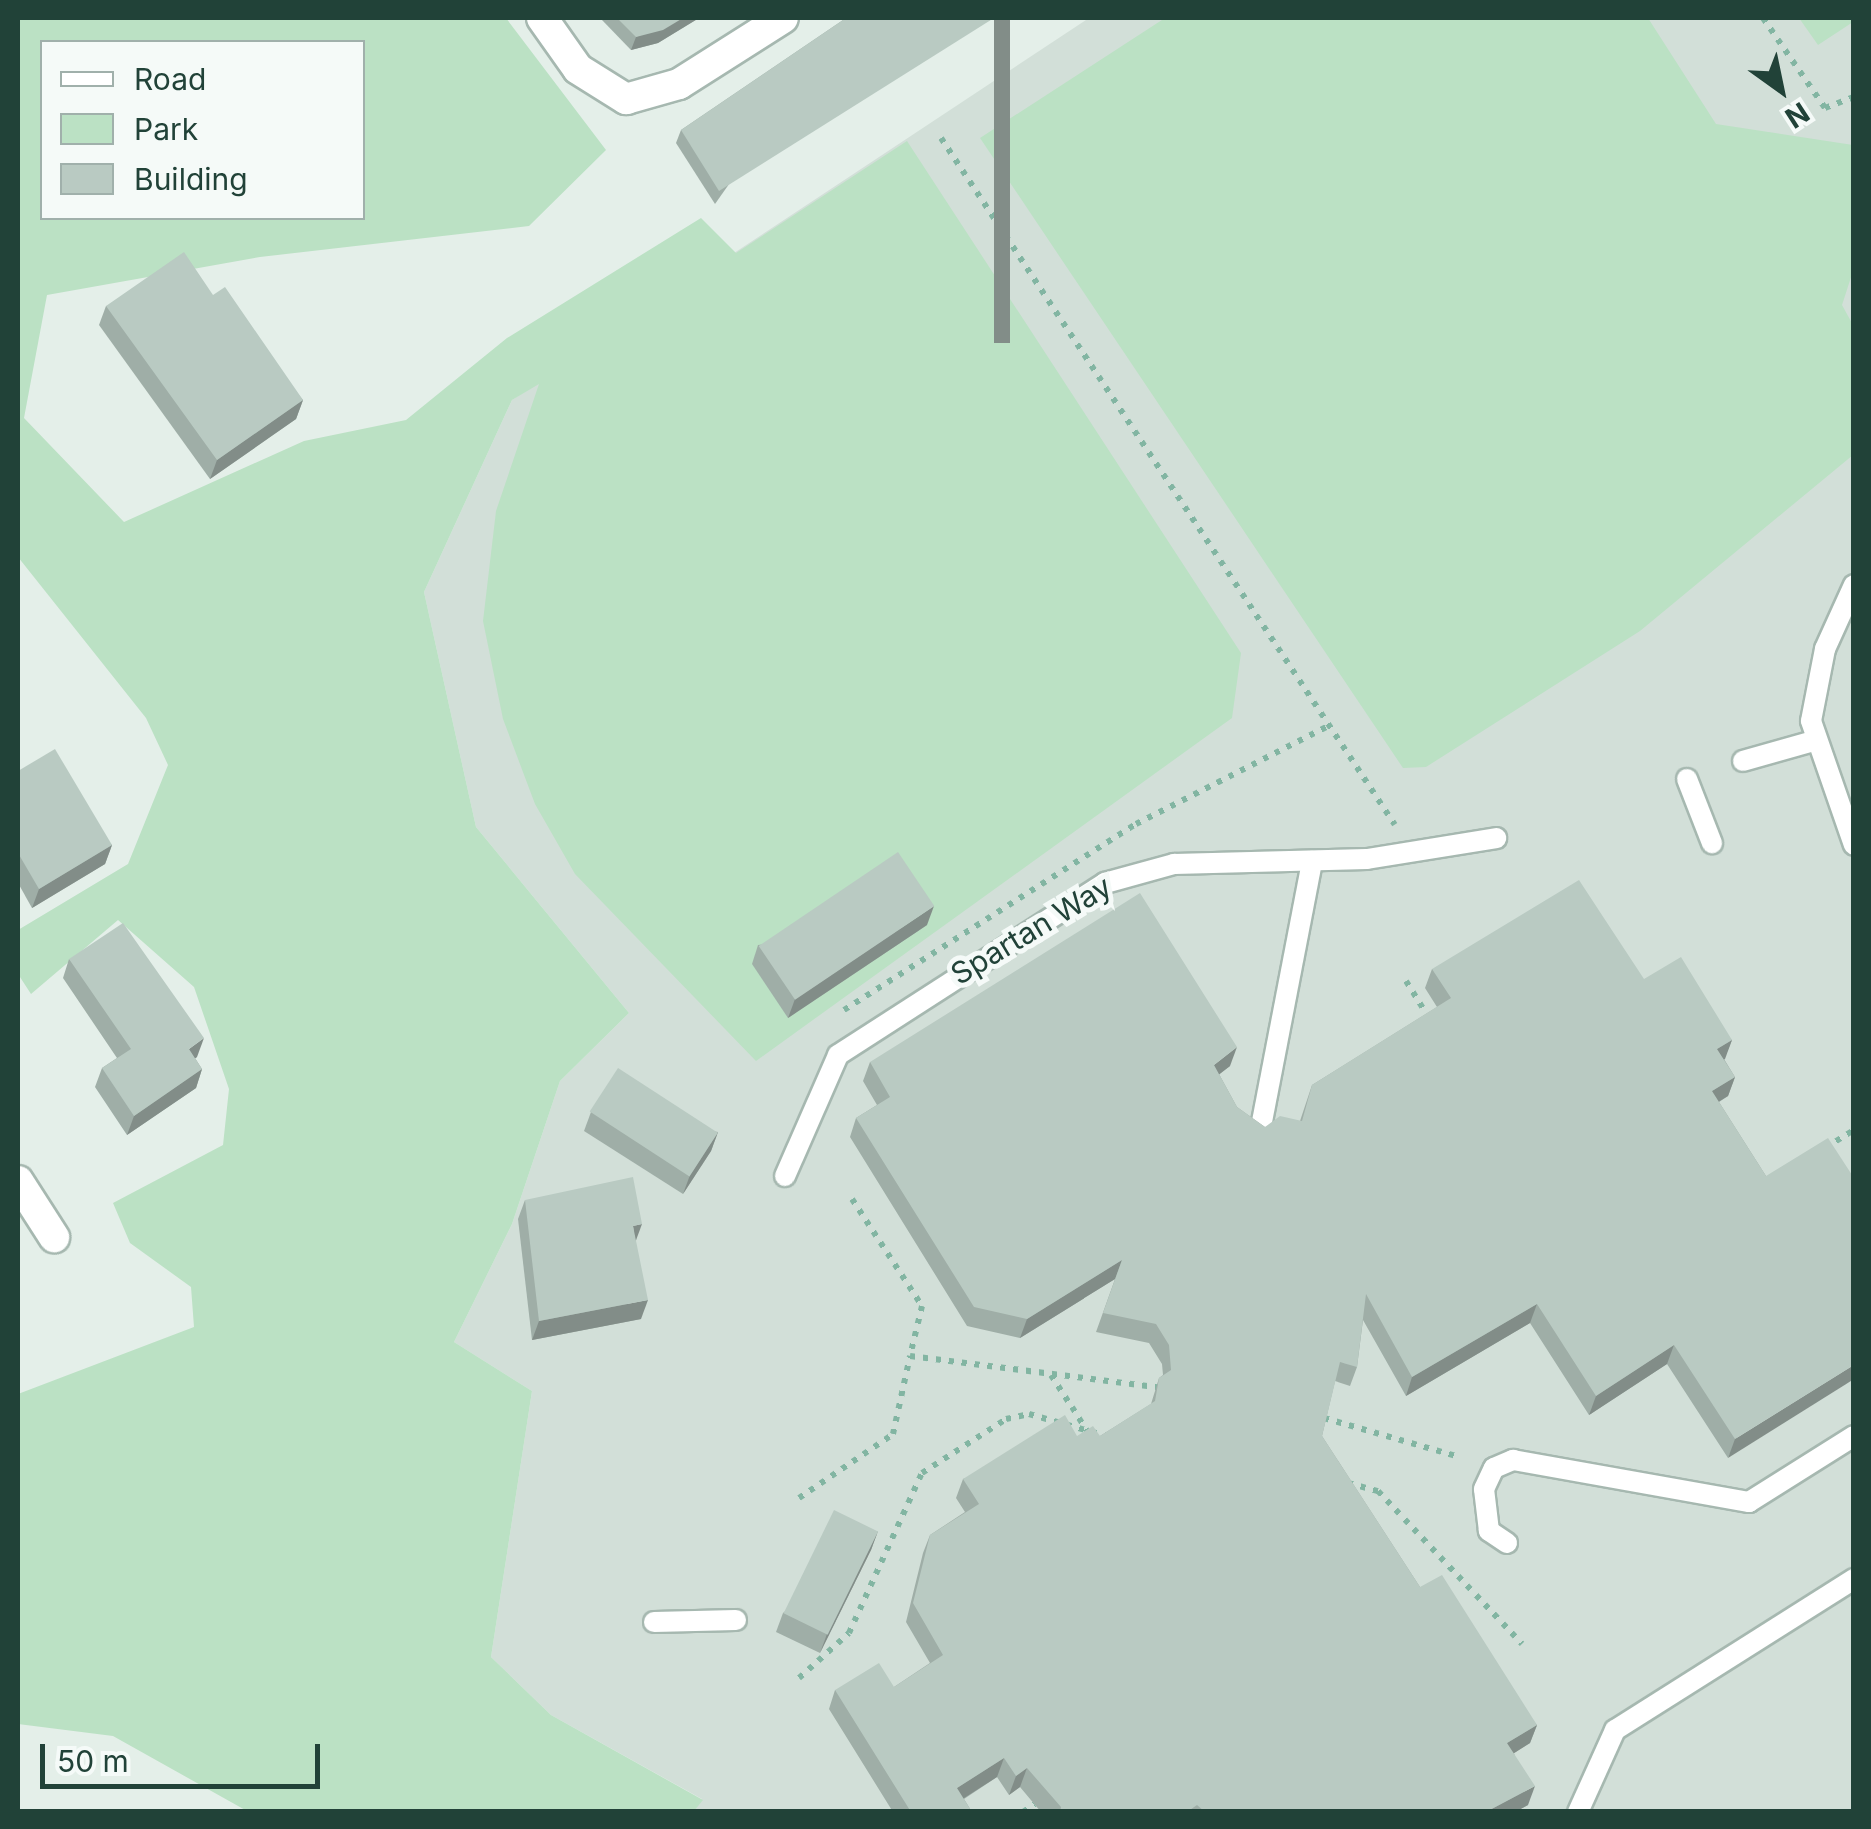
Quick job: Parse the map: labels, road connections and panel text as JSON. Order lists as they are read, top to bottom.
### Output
{
  "streets": {
    "lane": ["Spartan Way"]
  },
  "legend": ["Road", "Park", "Building"],
  "scale_bar": "50 m",
  "north": "bottom right"
}
